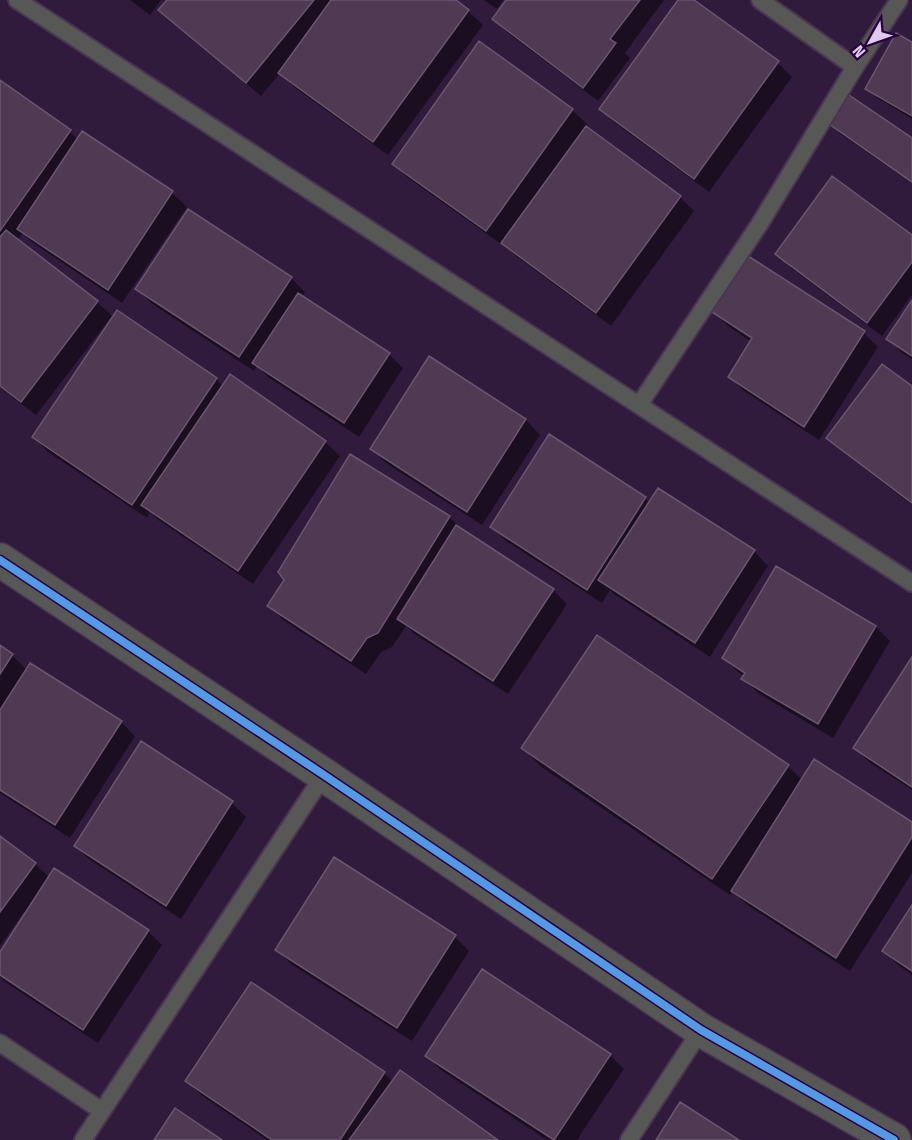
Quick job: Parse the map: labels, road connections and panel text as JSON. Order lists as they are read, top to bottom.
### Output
{
  "north": "bottom left"
}
